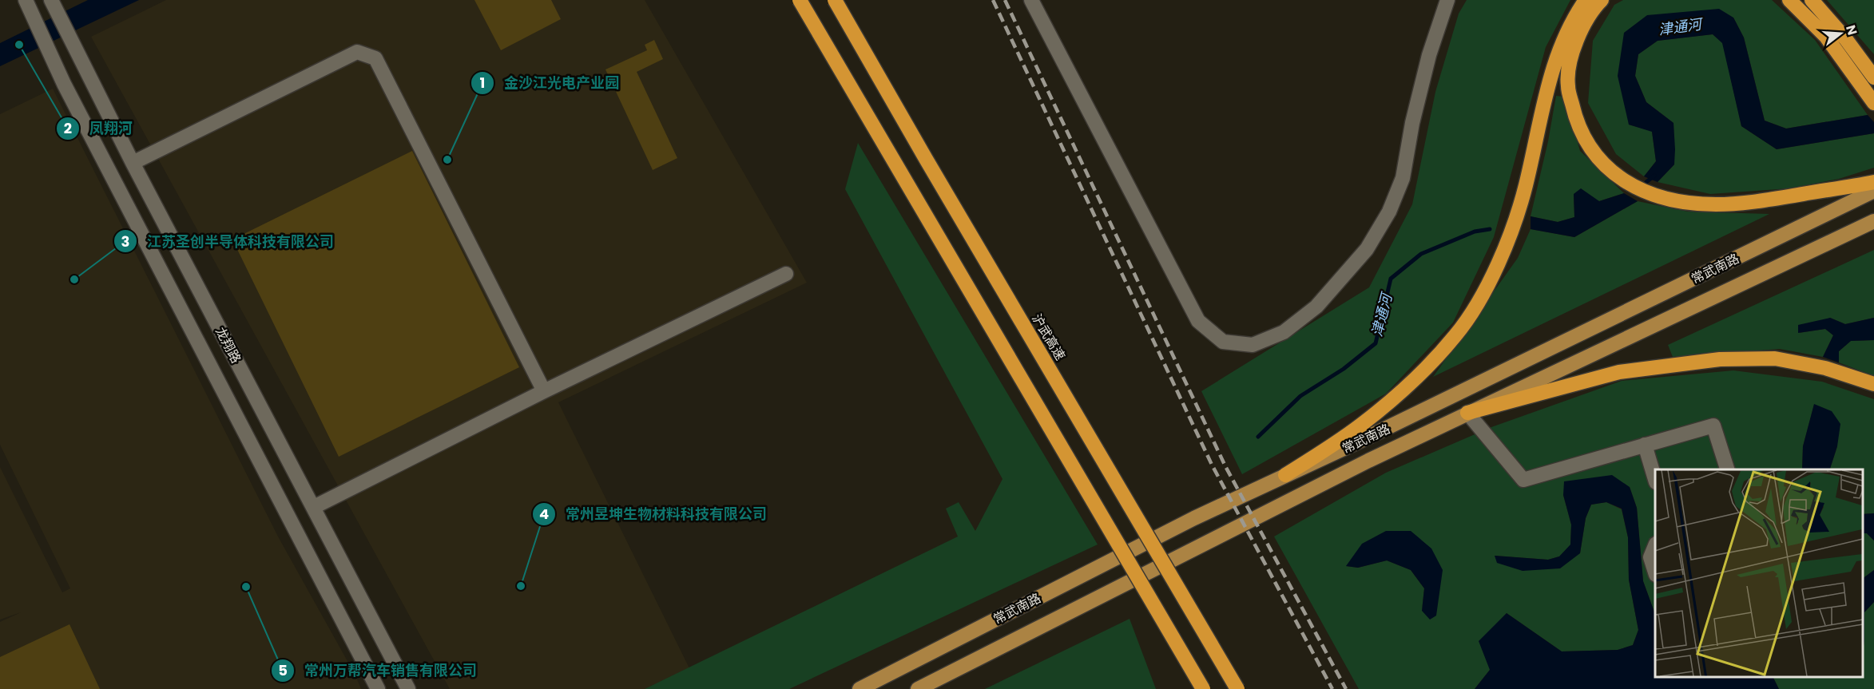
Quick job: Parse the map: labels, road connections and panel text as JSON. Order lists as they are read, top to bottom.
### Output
{
  "streets": {
    "highway": ["沪武高速"],
    "main road": ["常武南路"],
    "street": ["龙翔路"]
  },
  "water": ["津通河"],
  "places": [
    "凤翔河",
    "金沙江光电产业园",
    "江苏圣创半导体科技有限公司",
    "常州昱坤生物材料科技有限公司",
    "常州万帮汽车销售有限公司"
  ],
  "north": "right"
}
